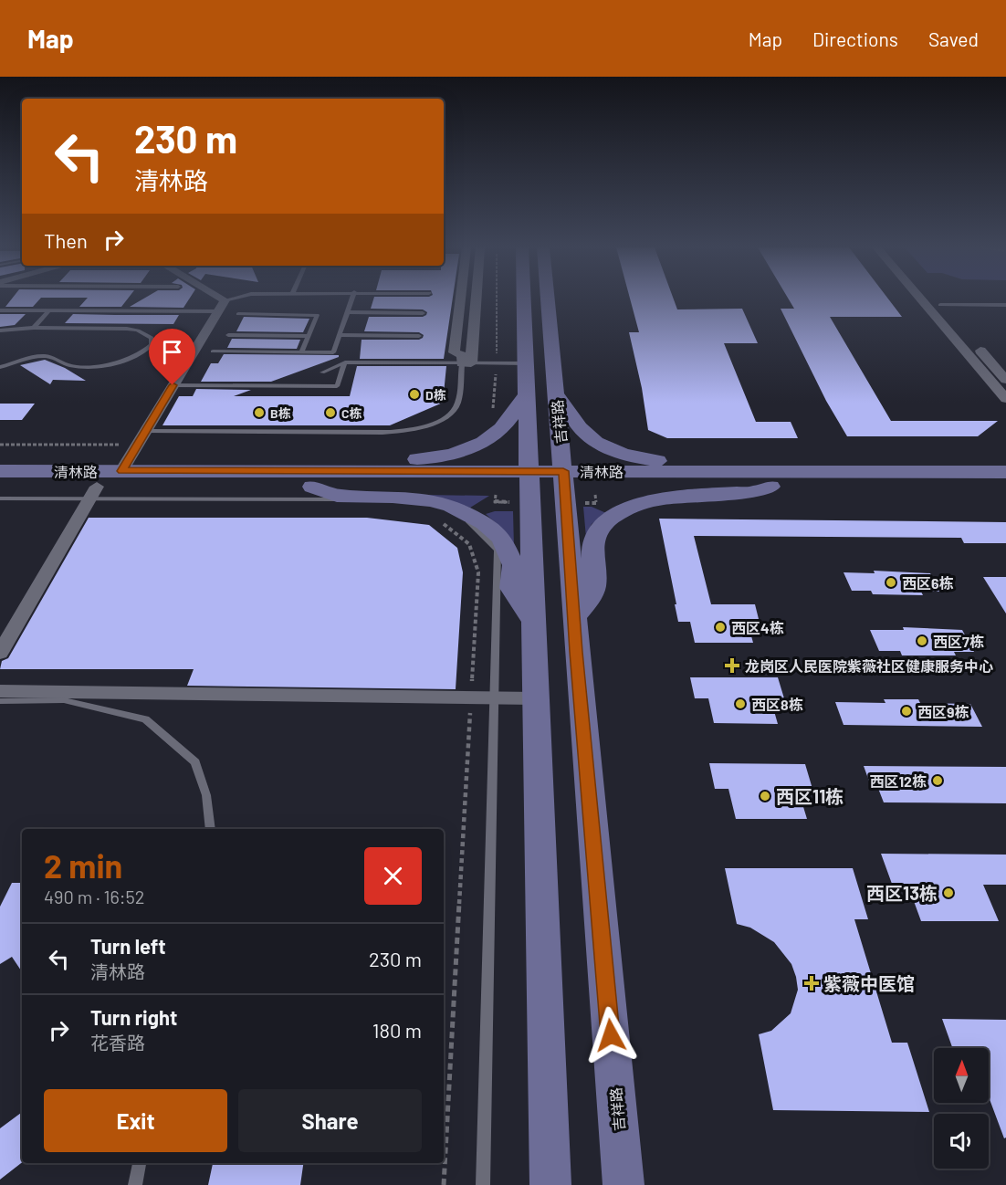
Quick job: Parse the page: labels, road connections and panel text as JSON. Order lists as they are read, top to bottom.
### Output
{
  "streets": {
    "main road": ["吉祥路", "清林路"]
  },
  "crossings": [
    ["吉祥路", "清林路"]
  ],
  "places": {
    "other": [
      "D栋",
      "B栋",
      "C栋",
      "西区6栋",
      "西区4栋",
      "西区7栋",
      "西区8栋",
      "西区9栋",
      "西区12栋",
      "西区11栋",
      "西区13栋"
    ],
    "health": ["龙岗区人民医院紫薇社区健康服务中心", "紫薇中医馆"]
  },
  "north": "top",
  "page": {
    "header": "Map",
    "nav": ["Map", "Directions", "Saved"],
    "turn": ["230 m", "清林路"],
    "then": "Then",
    "heading": ["2 min", "490 m · 16:52"],
    "list": [
      {
        "name": "Turn left",
        "note": "清林路",
        "value": "230 m"
      },
      {
        "name": "Turn right",
        "note": "花香路",
        "value": "180 m"
      }
    ],
    "buttons": ["Exit", "Share"]
  }
}
